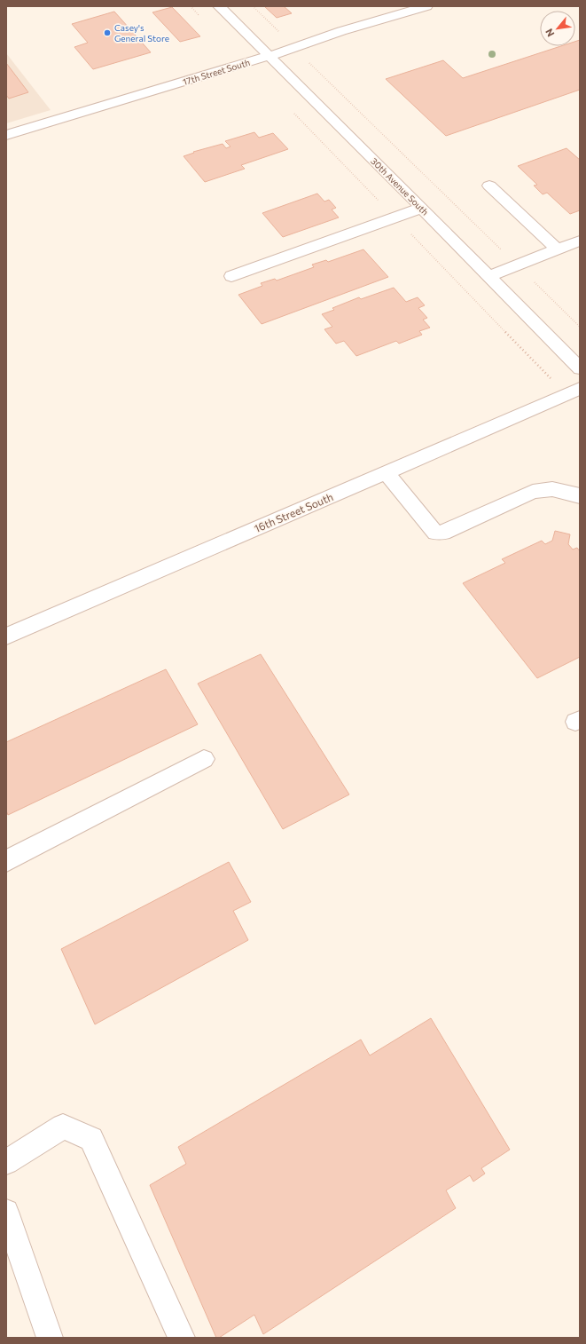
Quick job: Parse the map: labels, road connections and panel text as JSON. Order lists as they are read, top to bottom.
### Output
{
  "streets": {
    "street": ["17th Street South", "30th Avenue South", "16th Street South"]
  },
  "crossings": [
    ["17th Street South", "30th Avenue South"]
  ],
  "places": ["Casey's General Store"],
  "north": "bottom left"
}
